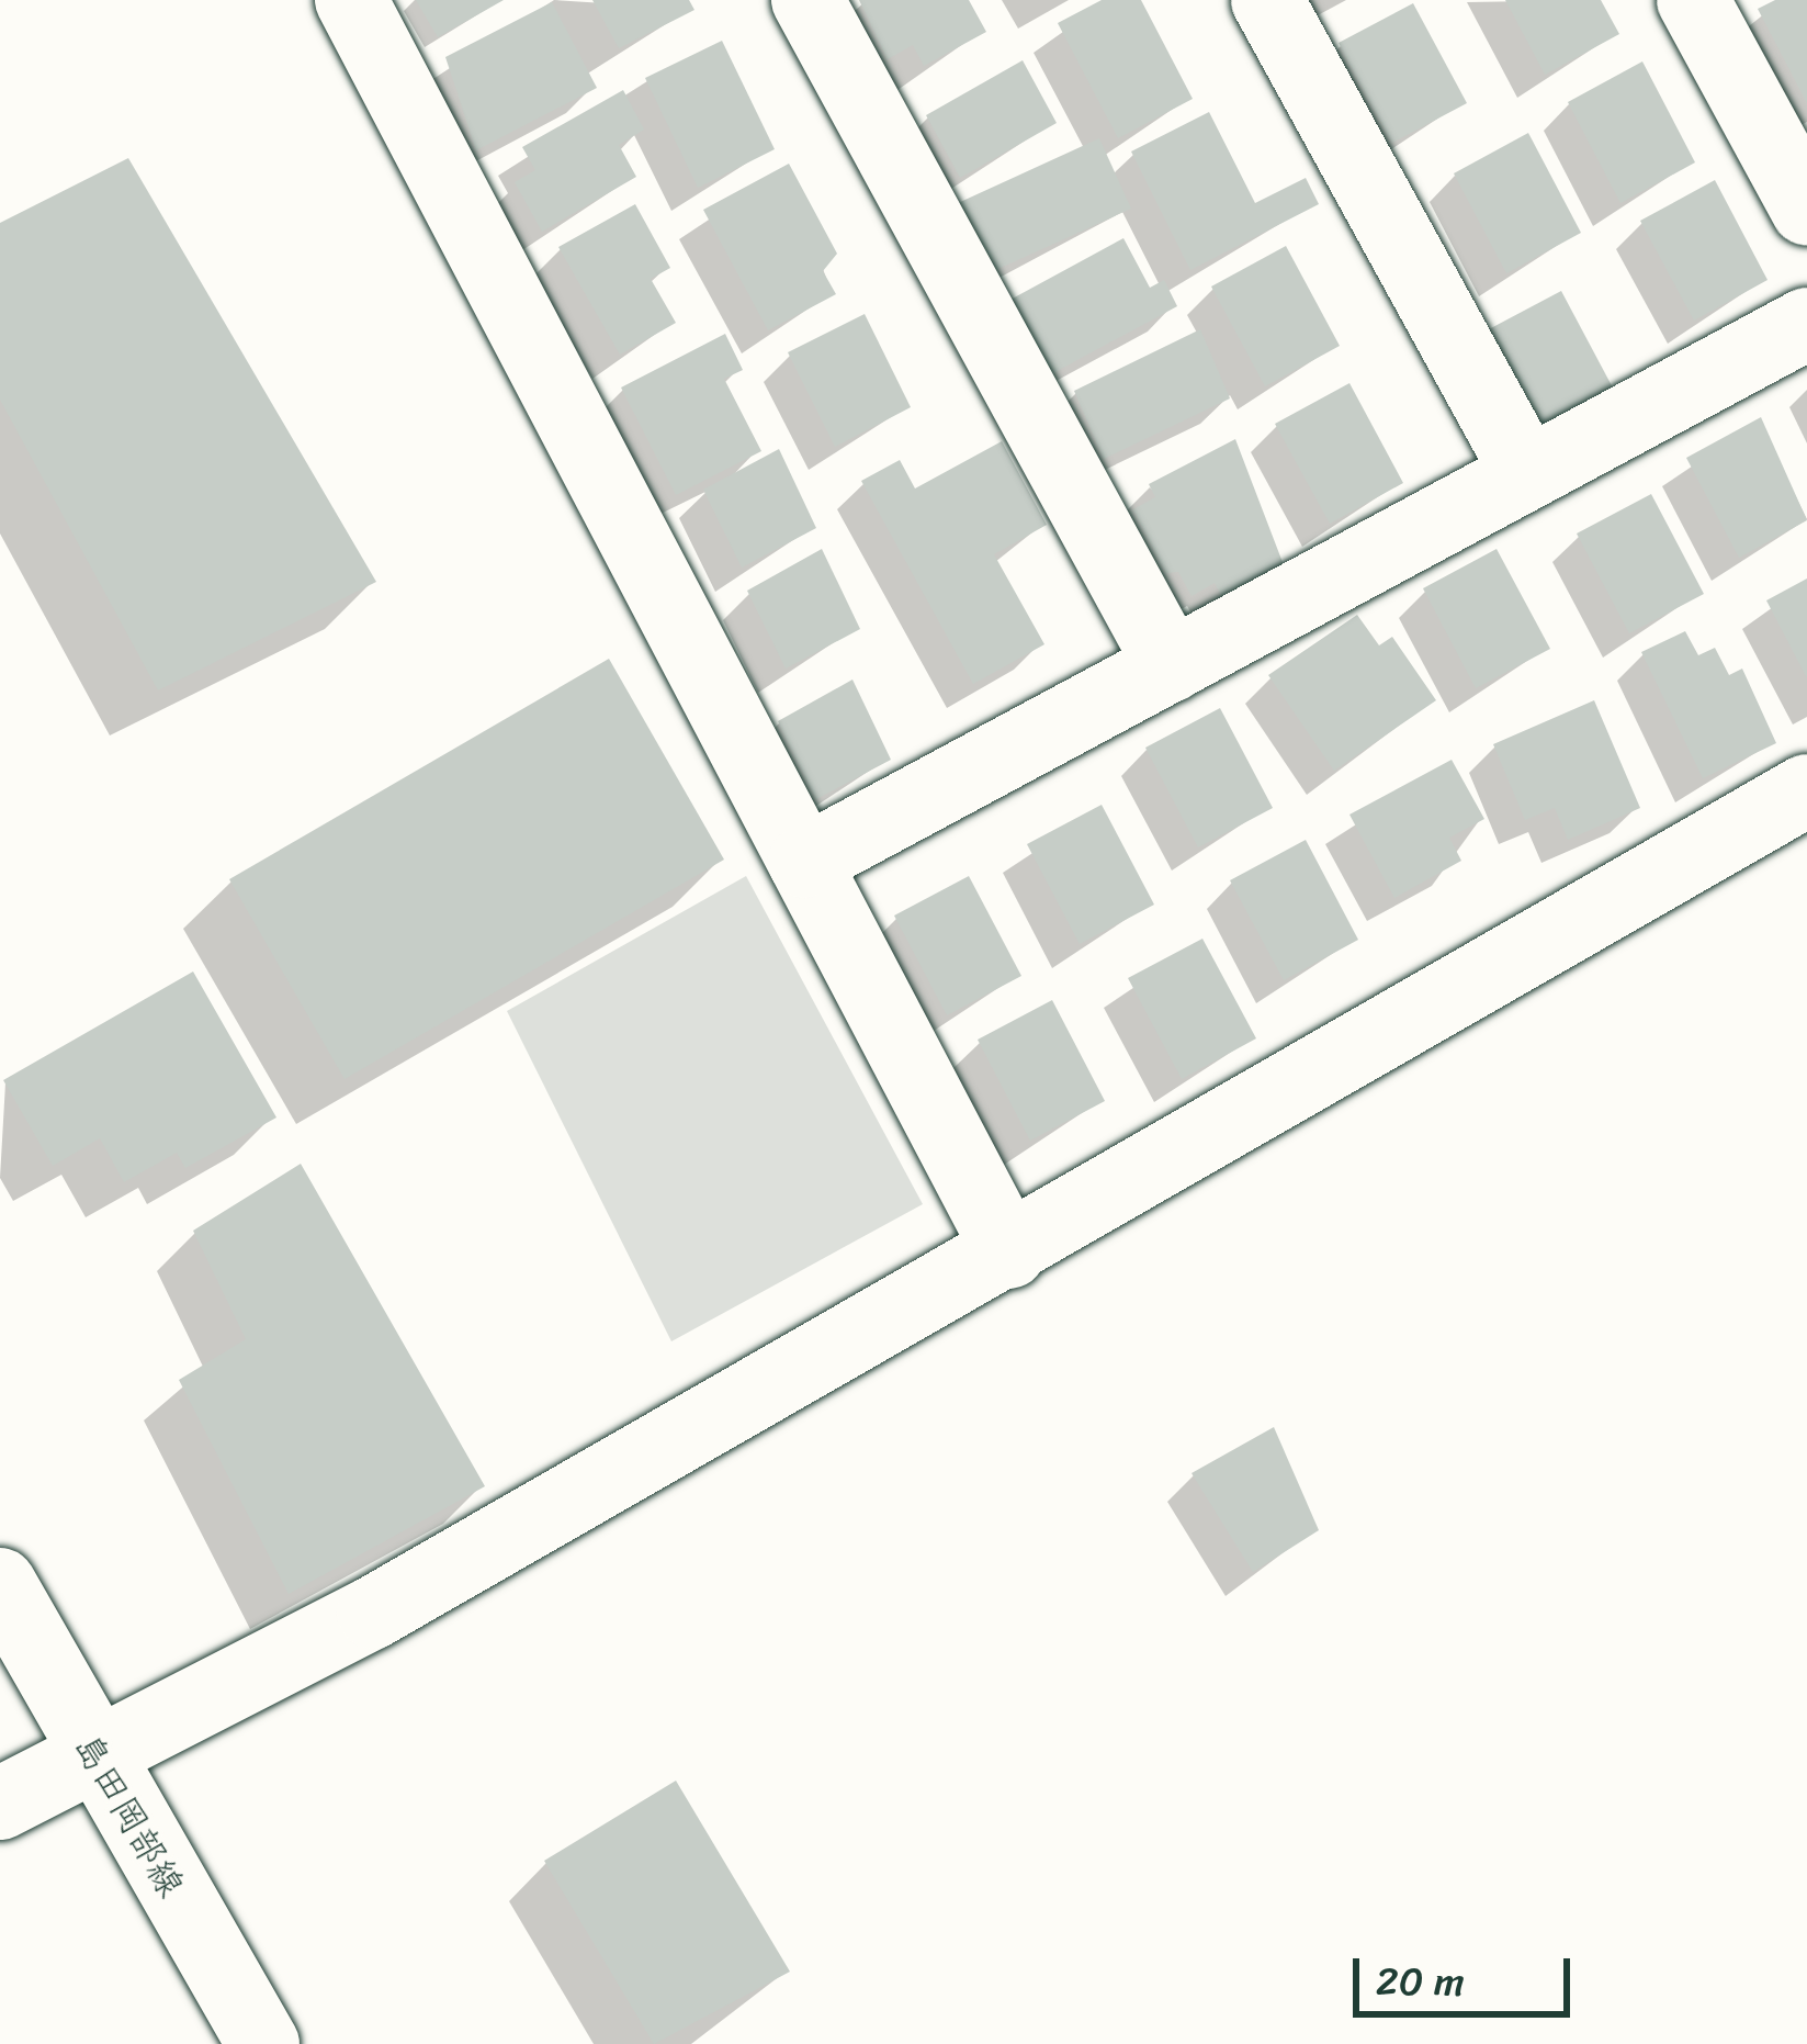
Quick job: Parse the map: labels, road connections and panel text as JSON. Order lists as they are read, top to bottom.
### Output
{
  "streets": {
    "street": ["島田岡部線"]
  },
  "scale_bar": "20 m"
}
